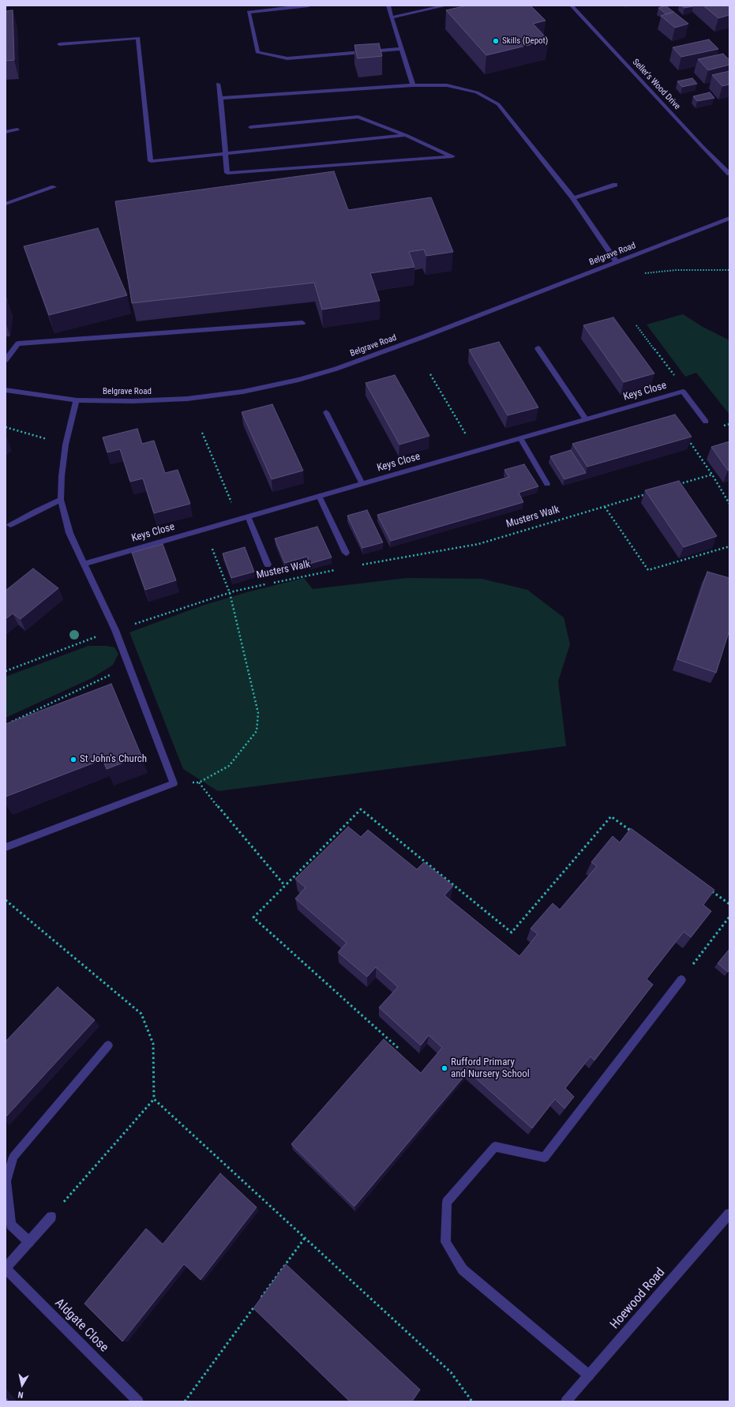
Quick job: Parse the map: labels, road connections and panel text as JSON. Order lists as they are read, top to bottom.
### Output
{
  "streets": {
    "street": [
      "Seller's Wood Drive",
      "Belgrave Road",
      "Keys Close",
      "Hoewood Road",
      "Aldgate Close"
    ],
    "path": ["Musters Walk"]
  },
  "places": ["Skills (Depot)", "St John's Church", "Rufford Primary and Nursery School"],
  "north": "bottom"
}
